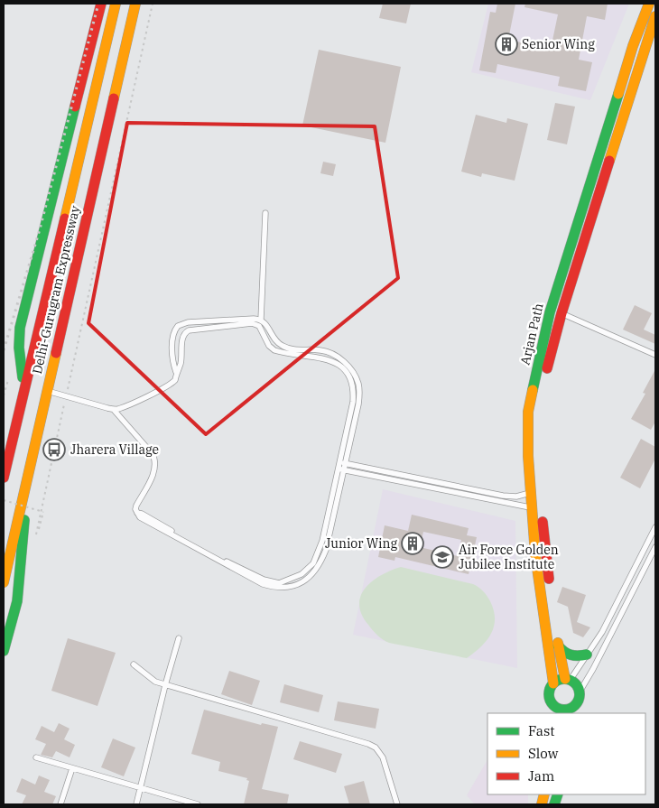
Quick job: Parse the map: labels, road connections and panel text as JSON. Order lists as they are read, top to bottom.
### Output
{
  "streets": {
    "main road": ["Delhi-Gurugram Expressway", "Arjan Path"]
  },
  "places": {
    "building": ["Senior Wing", "Junior Wing"],
    "bus stop": ["Jharera Village"],
    "school or university": ["Air Force Golden Jubilee Institute"]
  },
  "legend": ["Fast", "Slow", "Jam"]
}
